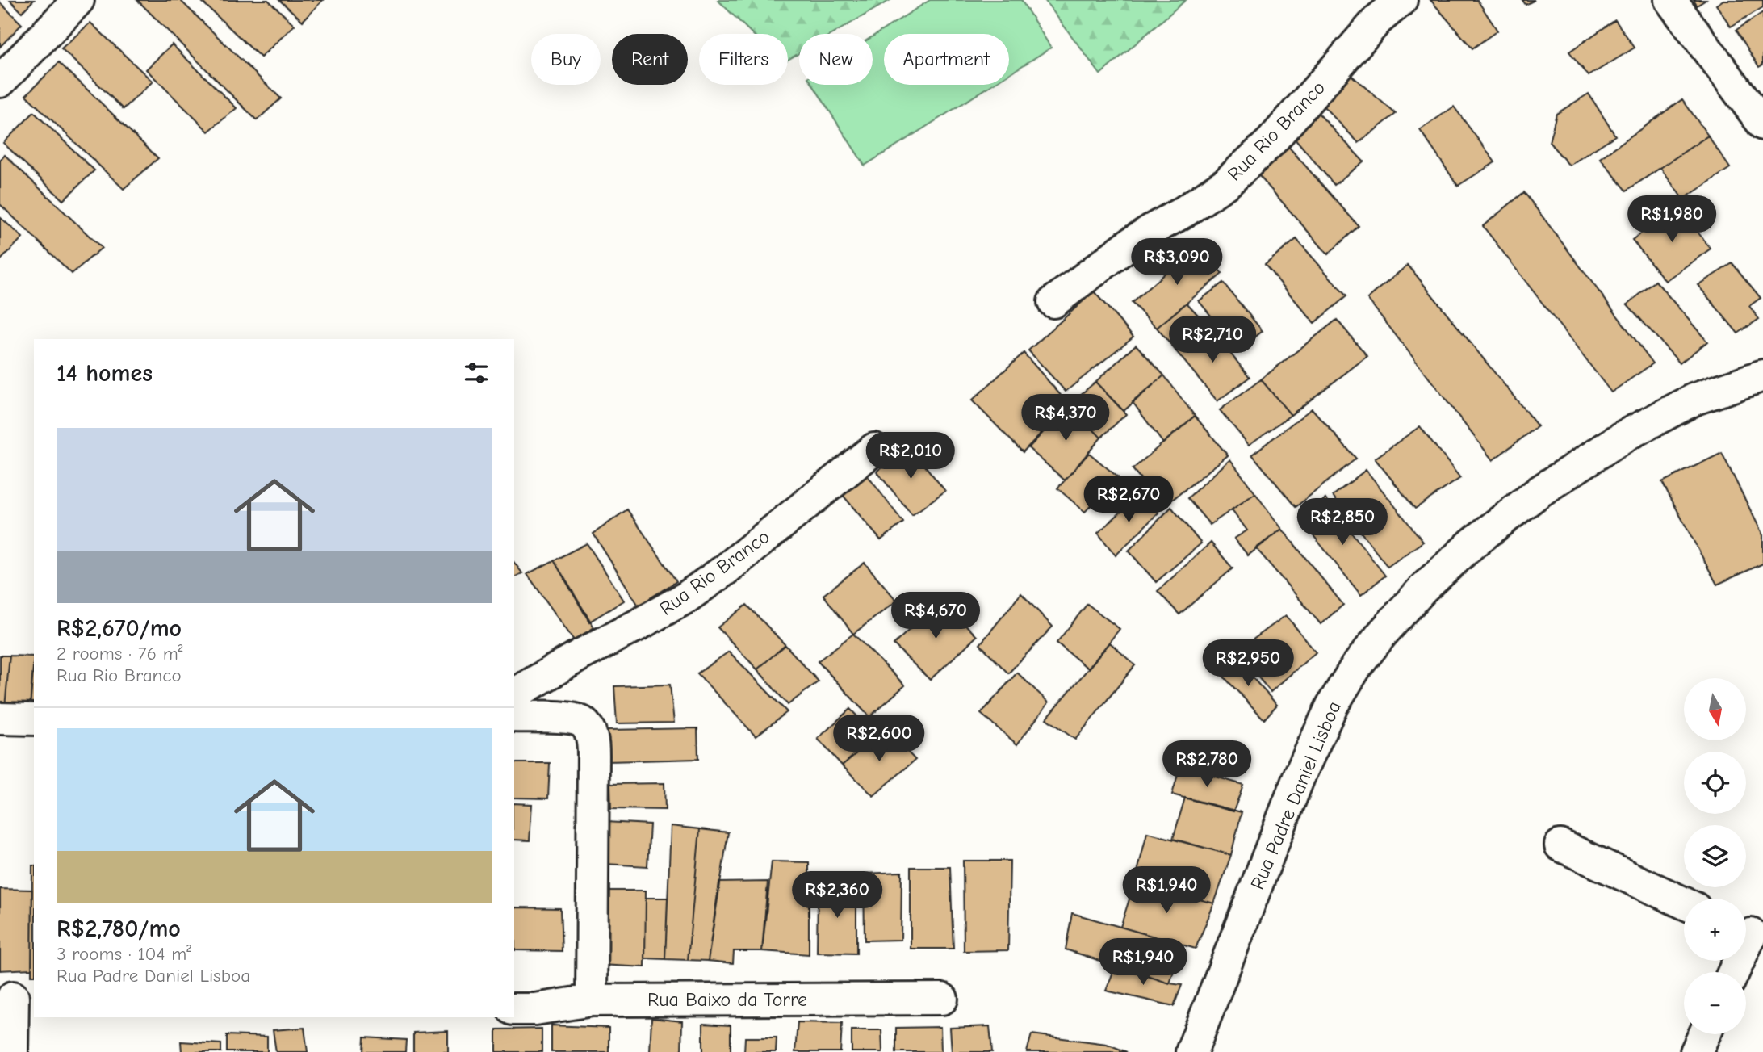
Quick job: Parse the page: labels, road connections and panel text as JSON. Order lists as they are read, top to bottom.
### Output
{
  "streets": {
    "street": ["Rua Rio Branco", "Rua Padre Daniel Lisboa", "Rua Baixo da Torre"]
  },
  "north": "bottom",
  "page": {
    "chip": [
      "Buy",
      "Rent",
      "Filters",
      "New",
      "Apartment"
    ],
    "price": [
      "R$1,980",
      "R$3,090",
      "R$2,710",
      "R$4,370",
      "R$2,010",
      "R$2,670",
      "R$2,850",
      "R$4,670",
      "R$2,950",
      "R$2,600",
      "R$2,780",
      "R$1,940",
      "R$2,360",
      "R$1,940"
    ],
    "heading": "14 homes",
    "list": [
      {
        "name": "R$2,670/mo",
        "note": "2 rooms · 76 m² · Rua Rio Branco"
      },
      {
        "name": "R$2,780/mo",
        "note": "3 rooms · 104 m² · Rua Padre Daniel Lisboa"
      }
    ],
    "map_buttons": ["+", "−"]
  }
}
